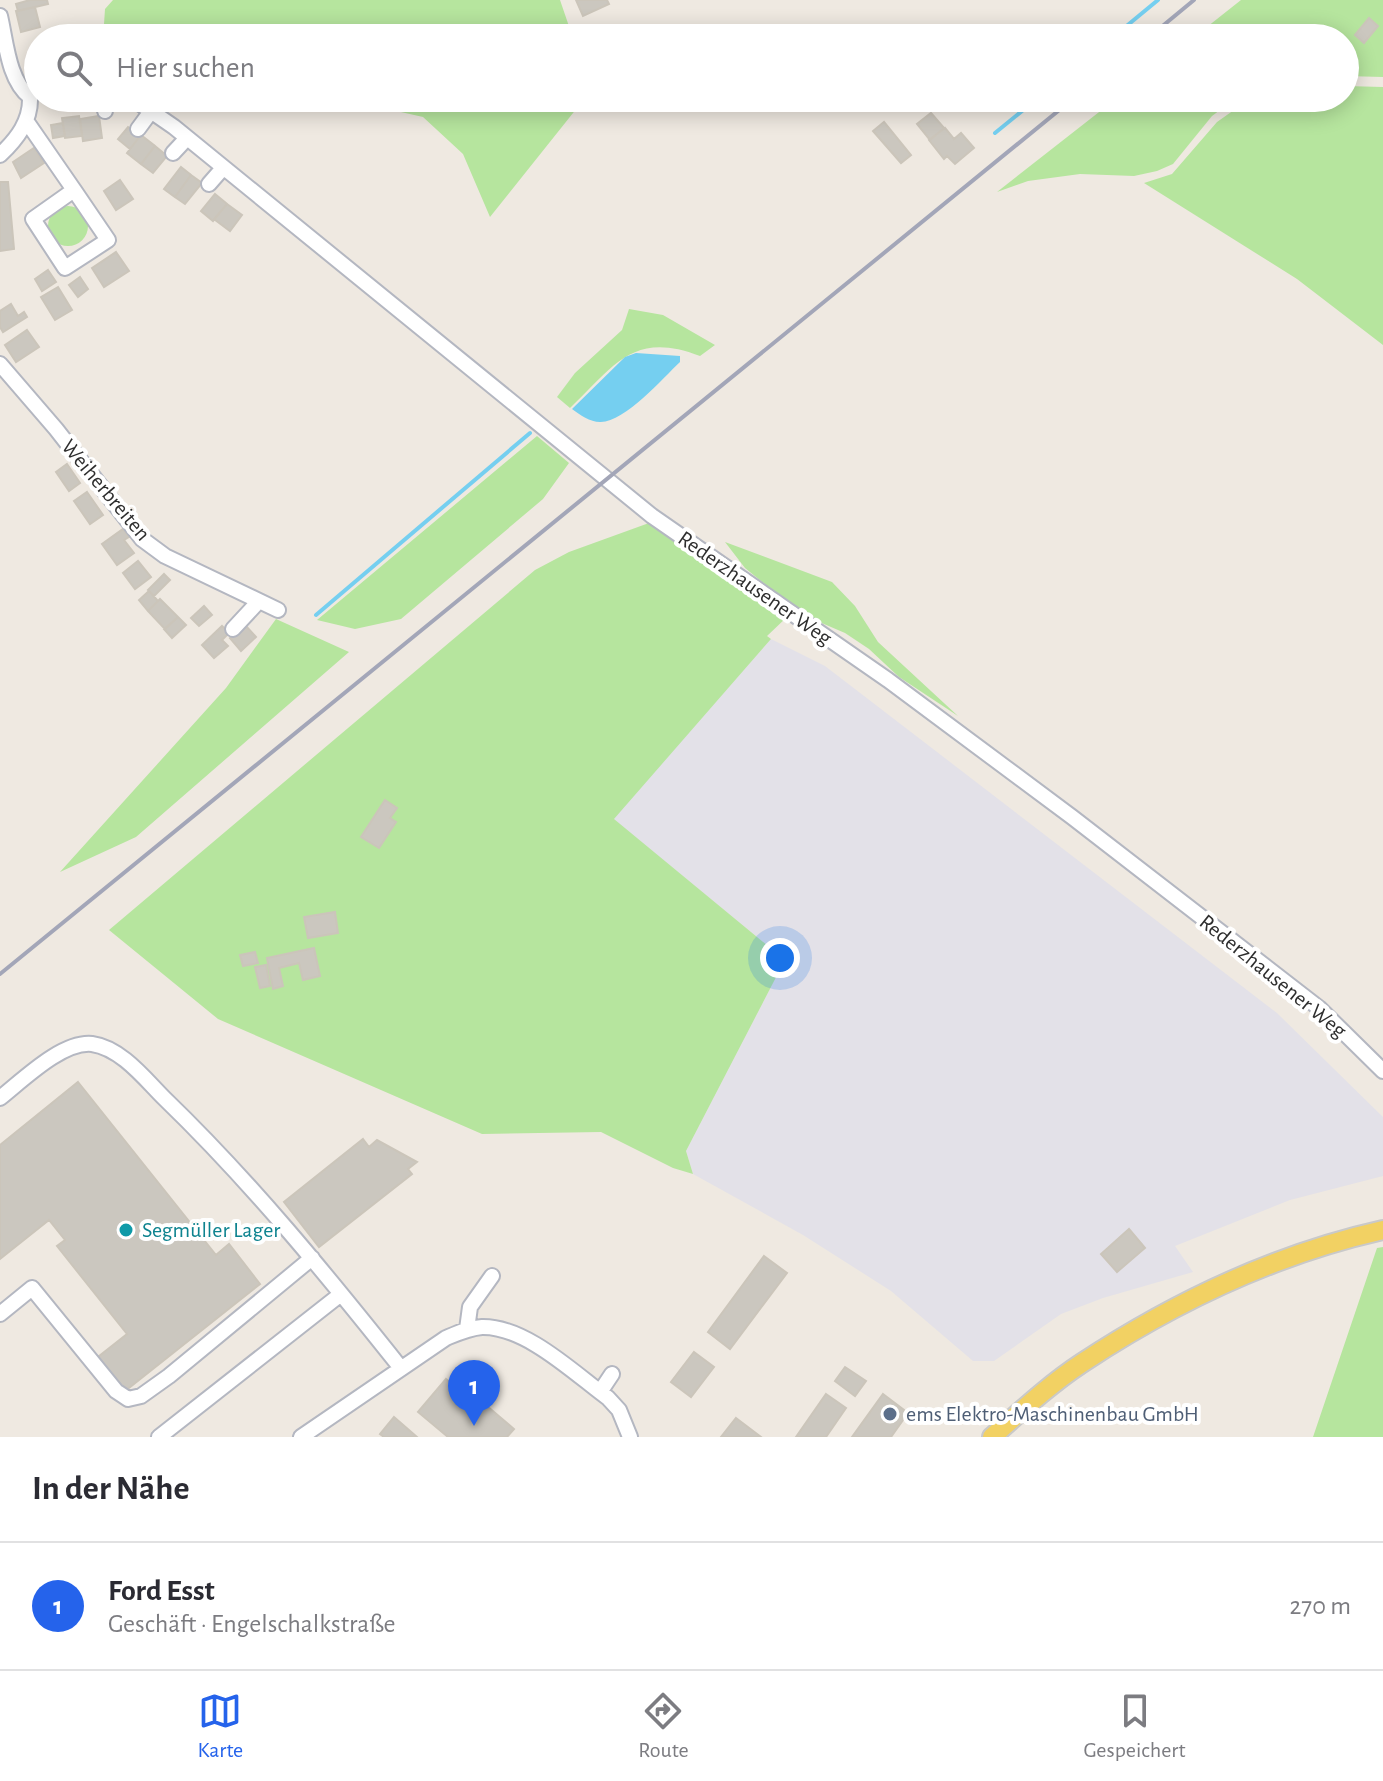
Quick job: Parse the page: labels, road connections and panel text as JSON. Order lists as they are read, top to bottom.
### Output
{
  "streets": {
    "street": ["Weiherbreiten", "Rederzhausener Weg"]
  },
  "places": ["Segmüller Lager", "ems Elektro-Maschinenbau GmbH"],
  "page": {
    "search": "Hier suchen",
    "pins": "1",
    "heading": "In der Nähe",
    "list": [
      {
        "mark": "1",
        "name": "Ford Esst",
        "note": "Geschäft · Engelschalkstraße",
        "value": "270 m"
      }
    ],
    "nav": ["Karte", "Route", "Gespeichert"]
  }
}
